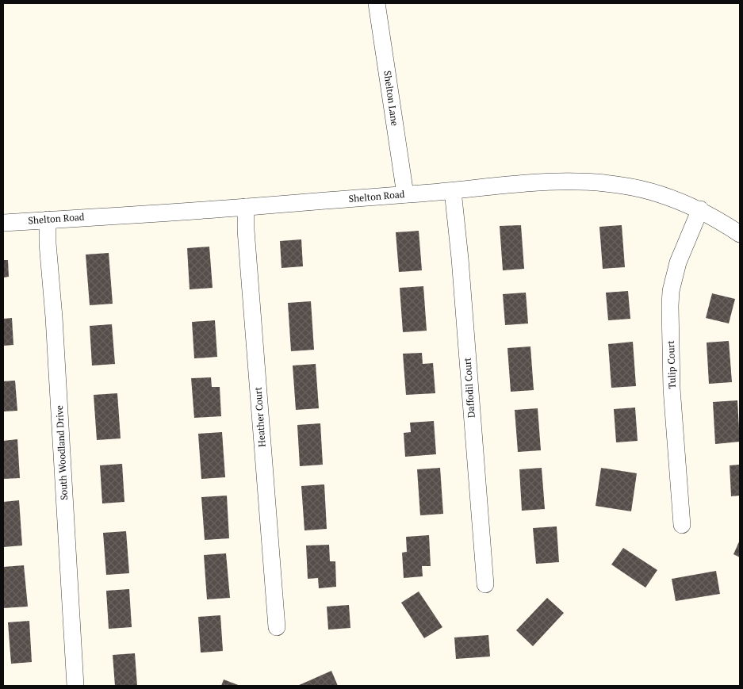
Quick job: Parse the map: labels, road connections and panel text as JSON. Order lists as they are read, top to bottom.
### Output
{
  "streets": {
    "street": [
      "Shelton Lane",
      "Shelton Road",
      "Tulip Court",
      "Daffodil Court",
      "Heather Court",
      "South Woodland Drive"
    ]
  },
  "crossings": [
    ["Shelton Lane", "Shelton Road"],
    ["Shelton Road", "Tulip Court"],
    ["Shelton Road", "Daffodil Court"],
    ["Shelton Road", "Heather Court"],
    ["Shelton Road", "South Woodland Drive"]
  ]
}
